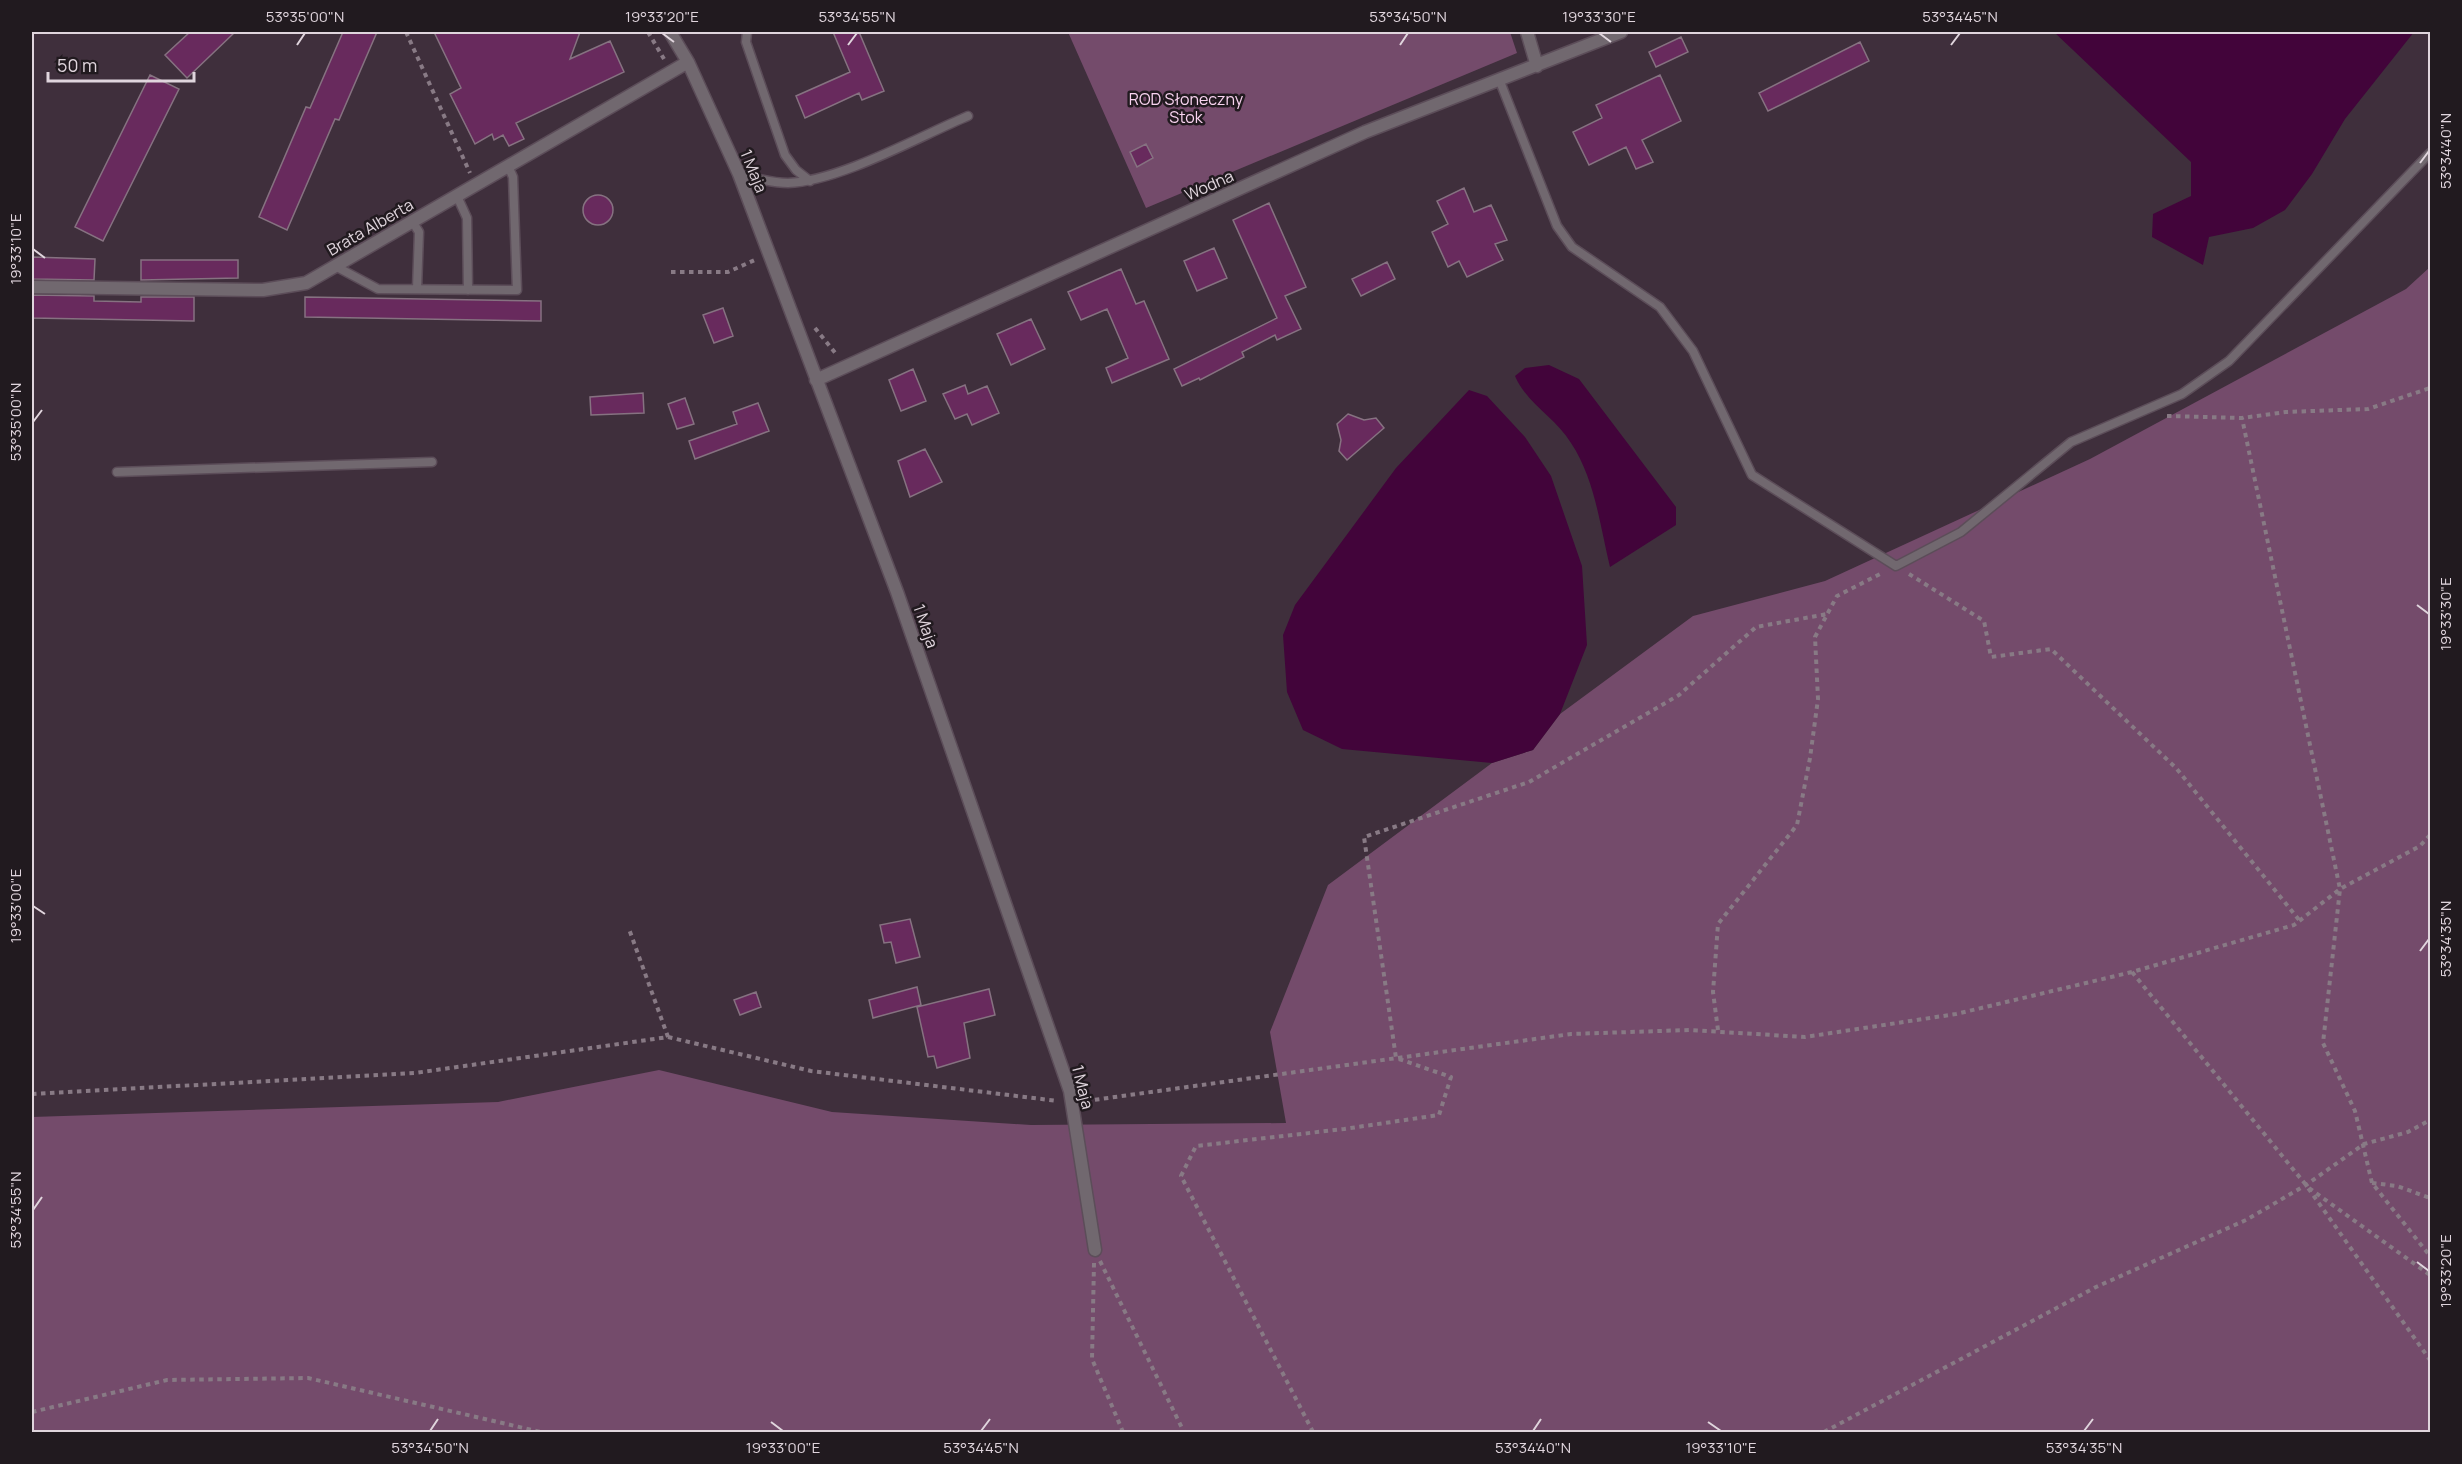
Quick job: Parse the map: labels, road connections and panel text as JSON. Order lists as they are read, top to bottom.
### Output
{
  "streets": {
    "street": ["1 Maja", "Wodna", "Brata Alberta"]
  },
  "crossings": [
    ["1 Maja", "Wodna"],
    ["1 Maja", "Brata Alberta"]
  ],
  "parks": ["ROD Słoneczny Stok"],
  "scale_bar": "50 m",
  "coordinates": [
    "53°35'00\"N",
    "19°33'20\"E",
    "53°34'55\"N",
    "53°34'50\"N",
    "19°33'30\"E",
    "53°34'45\"N",
    "53°34'40\"N",
    "19°33'10\"E",
    "19°33'00\"E",
    "53°34'35\"N"
  ]
}
